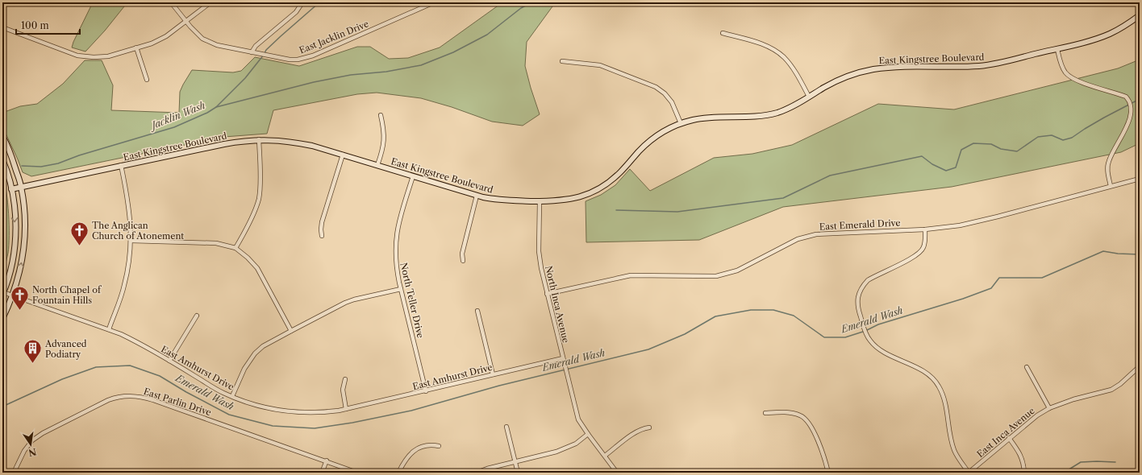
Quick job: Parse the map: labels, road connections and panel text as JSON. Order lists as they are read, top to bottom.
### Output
{
  "streets": {
    "street": [
      "East Jacklin Drive",
      "East Kingstree Boulevard",
      "East Emerald Drive",
      "North Teller Drive",
      "North Inca Avenue",
      "East Amhurst Drive",
      "East Parlin Drive",
      "East Inca Avenue"
    ]
  },
  "crossings": [
    ["East Kingstree Boulevard", "North Teller Drive"],
    ["East Kingstree Boulevard", "North Inca Avenue"],
    ["East Emerald Drive", "North Inca Avenue"],
    ["North Teller Drive", "East Amhurst Drive"],
    ["North Inca Avenue", "East Amhurst Drive"]
  ],
  "water": ["Jacklin Wash", "Emerald Wash"],
  "places": {
    "church": ["The Anglican Church of Atonement", "North Chapel of Fountain Hills"],
    "building": ["Advanced Podiatry"]
  },
  "scale_bar": "100 m",
  "north": "bottom"
}
